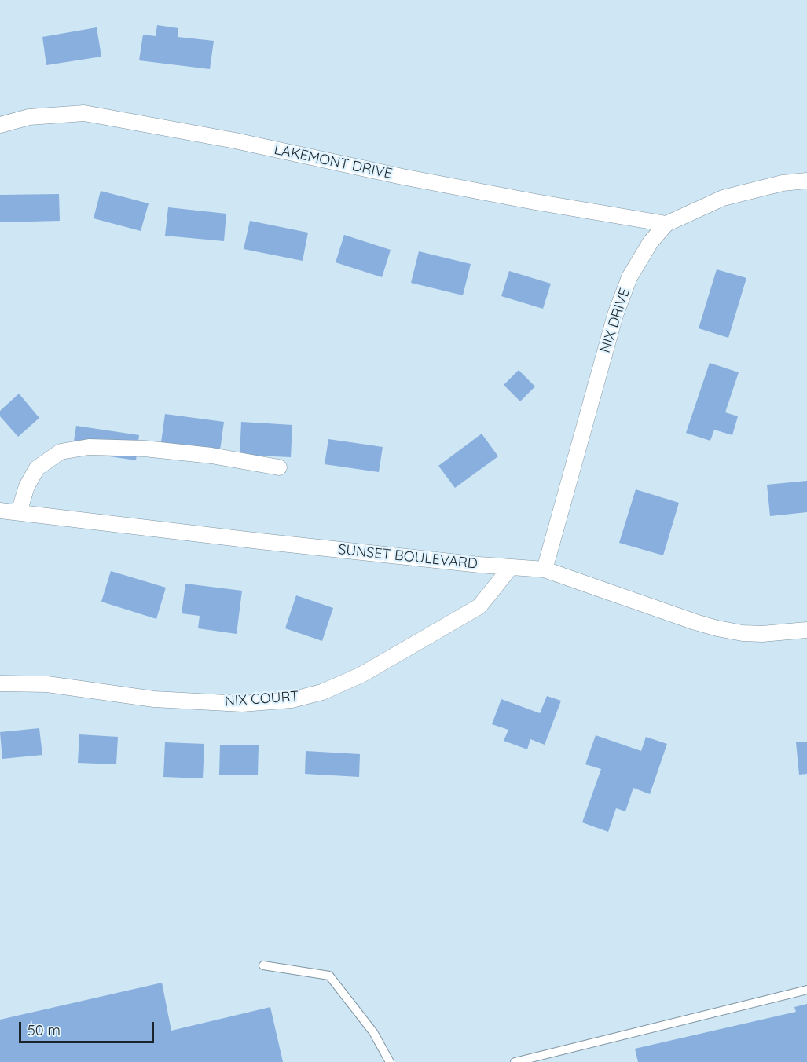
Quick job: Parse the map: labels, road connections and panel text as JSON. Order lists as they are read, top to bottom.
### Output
{
  "streets": {
    "street": [
      "LAKEMONT DRIVE",
      "NIX DRIVE",
      "SUNSET BOULEVARD",
      "NIX COURT"
    ]
  },
  "crossings": [
    ["LAKEMONT DRIVE", "NIX DRIVE"],
    ["NIX DRIVE", "SUNSET BOULEVARD"],
    ["SUNSET BOULEVARD", "NIX COURT"]
  ],
  "scale_bar": "50 m"
}
